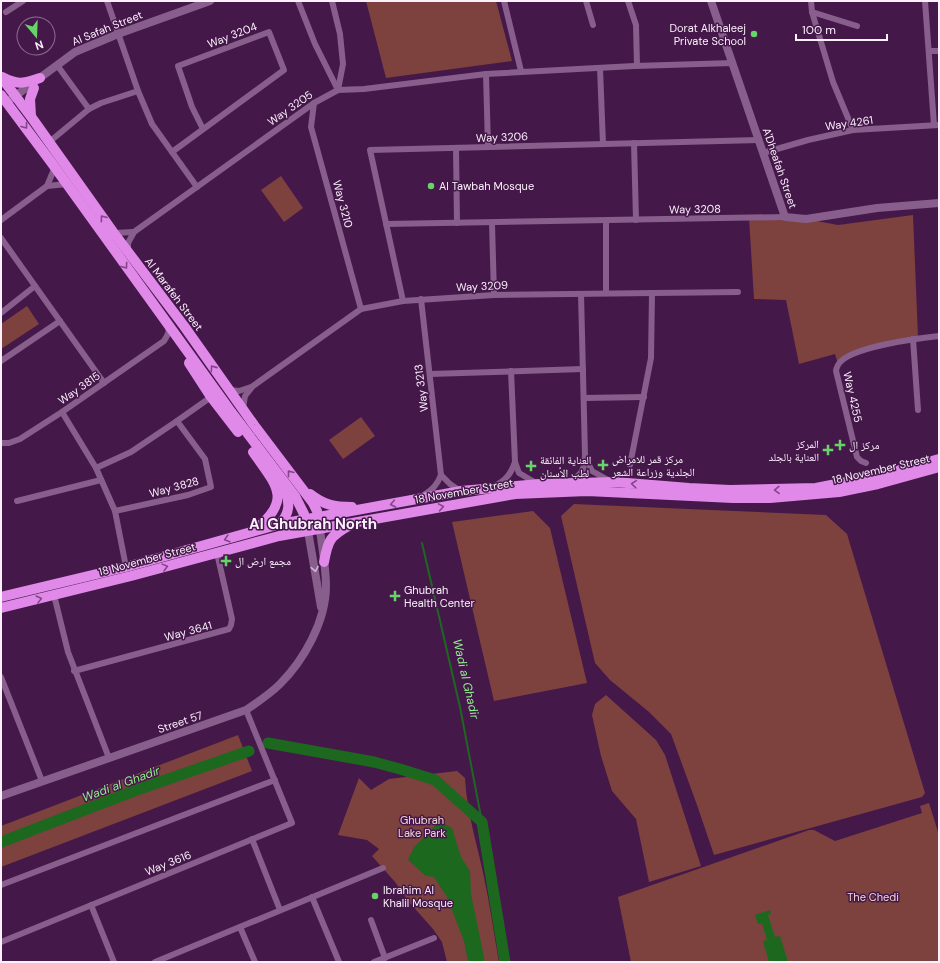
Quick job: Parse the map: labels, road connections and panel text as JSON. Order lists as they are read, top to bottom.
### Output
{
  "streets": {
    "main road": ["Al Marafeh Street", "18 November Street"],
    "street": [
      "Al Safah Street",
      "Way 3204",
      "Way 3205",
      "Way 4261",
      "Way 3206",
      "A'Dheafah Street",
      "Way 3210",
      "Way 3208",
      "Way 3209",
      "Way 3815",
      "Way 3213",
      "Way 4255",
      "Way 3828",
      "Way 3641",
      "Street 57",
      "Way 3616"
    ]
  },
  "crossings": [
    ["Al Safah Street", "Al Marafeh Street"],
    ["Way 3205", "A'Dheafah Street"],
    ["Way 3205", "Way 3210"],
    ["Way 4261", "A'Dheafah Street"],
    ["Way 3206", "A'Dheafah Street"],
    ["Way 3206", "Way 3208"],
    ["A'Dheafah Street", "Way 3208"],
    ["Way 3210", "Way 3209"],
    ["Way 3209", "Al Marafeh Street"],
    ["Way 3209", "Way 3213"],
    ["Al Marafeh Street", "18 November Street"],
    ["Al Marafeh Street", "Street 57"],
    ["18 November Street", "Way 3641"],
    ["18 November Street", "Street 57"],
    ["Street 57", "Way 3616"]
  ],
  "districts": ["Al Ghubrah North"],
  "water": ["Wadi al Ghadir"],
  "parks": ["Ghubrah Lake Park", "The Chedi"],
  "places": {
    "other": ["Dorat Alkhaleej Private School", "Al Tawbah Mosque", "Ibrahim Al Khalil Mosque"],
    "health": [
      "مركز ال",
      "المركز العناية بالجلد",
      "مركز قمر للامراض الجلدية وزراعة الشعر",
      "العناية الفائقة لطب الأسنان",
      "مجمع ارض ال",
      "Ghubrah Health Center"
    ]
  },
  "scale_bar": "100 m",
  "north": "bottom"
}
